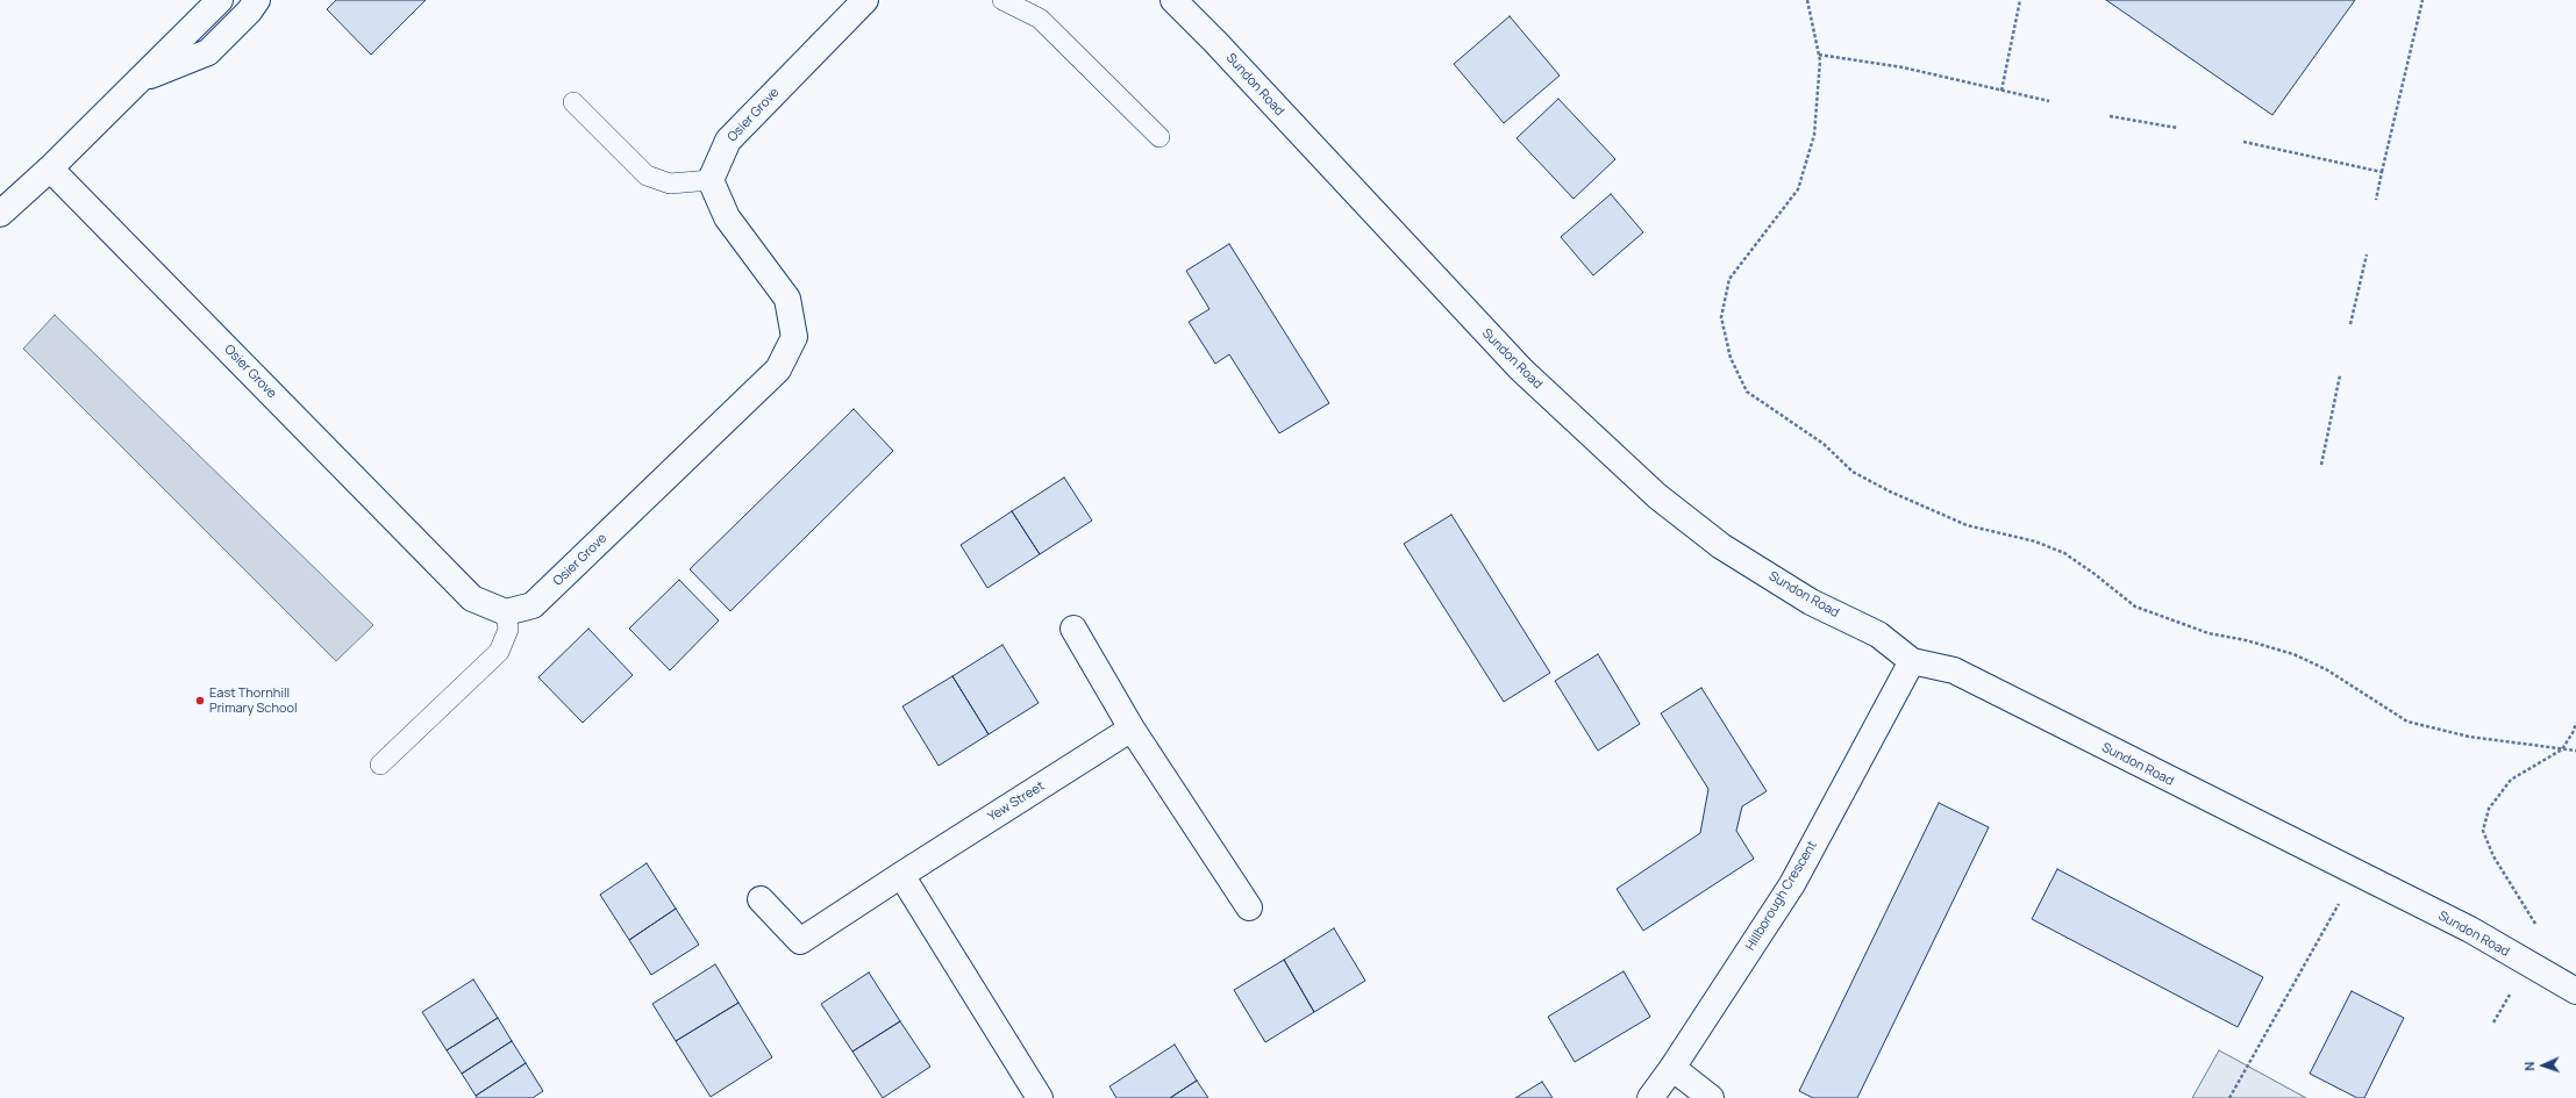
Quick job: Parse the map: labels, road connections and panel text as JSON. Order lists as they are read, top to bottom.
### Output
{
  "streets": {
    "street": [
      "Sundon Road",
      "Osier Grove",
      "Yew Street",
      "Hillborough Crescent"
    ]
  },
  "crossings": [
    ["Sundon Road", "Hillborough Crescent"]
  ],
  "places": ["East Thornhill Primary School"],
  "north": "left"
}
